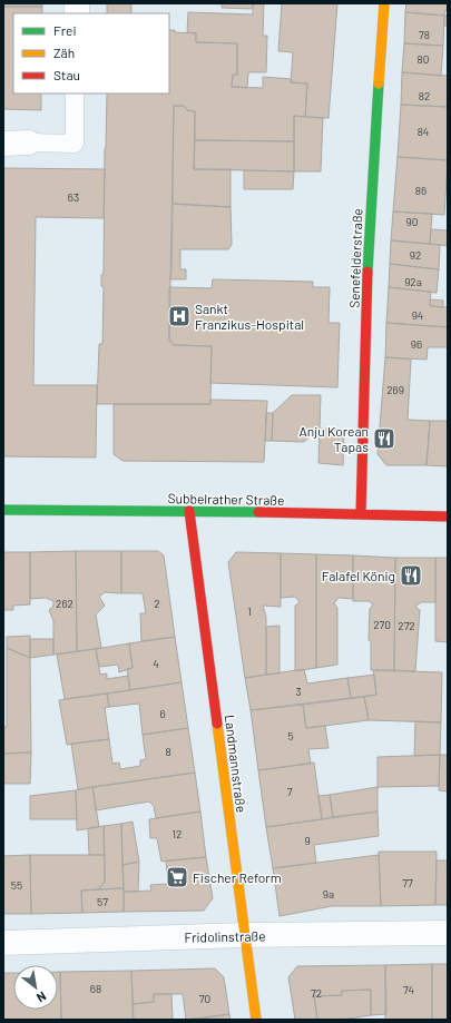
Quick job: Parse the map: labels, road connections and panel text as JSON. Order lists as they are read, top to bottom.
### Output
{
  "streets": {
    "street": [
      "Senefelderstraße",
      "Subbelrather Straße",
      "Landmannstraße",
      "Fridolinstraße"
    ]
  },
  "crossings": [
    ["Senefelderstraße", "Subbelrather Straße"],
    ["Subbelrather Straße", "Landmannstraße"],
    ["Landmannstraße", "Fridolinstraße"]
  ],
  "places": {
    "hospital": ["Sankt Franzikus-Hospital"],
    "restaurant": ["Anju Korean Tapas", "Falafel König"],
    "supermarket": ["Fischer Reform"]
  },
  "house_numbers": [
    "78",
    "80",
    "82",
    "84",
    "86",
    "63",
    "90",
    "92",
    "92a",
    "94",
    "96",
    "269",
    "262",
    "2",
    "1",
    "270",
    "272",
    "4",
    "3",
    "6",
    "5",
    "8",
    "7",
    "12",
    "9",
    "77",
    "55",
    "9a",
    "57",
    "68",
    "74",
    "72",
    "70"
  ],
  "legend": ["Frei", "Zäh", "Stau"],
  "north": "bottom right"
}
